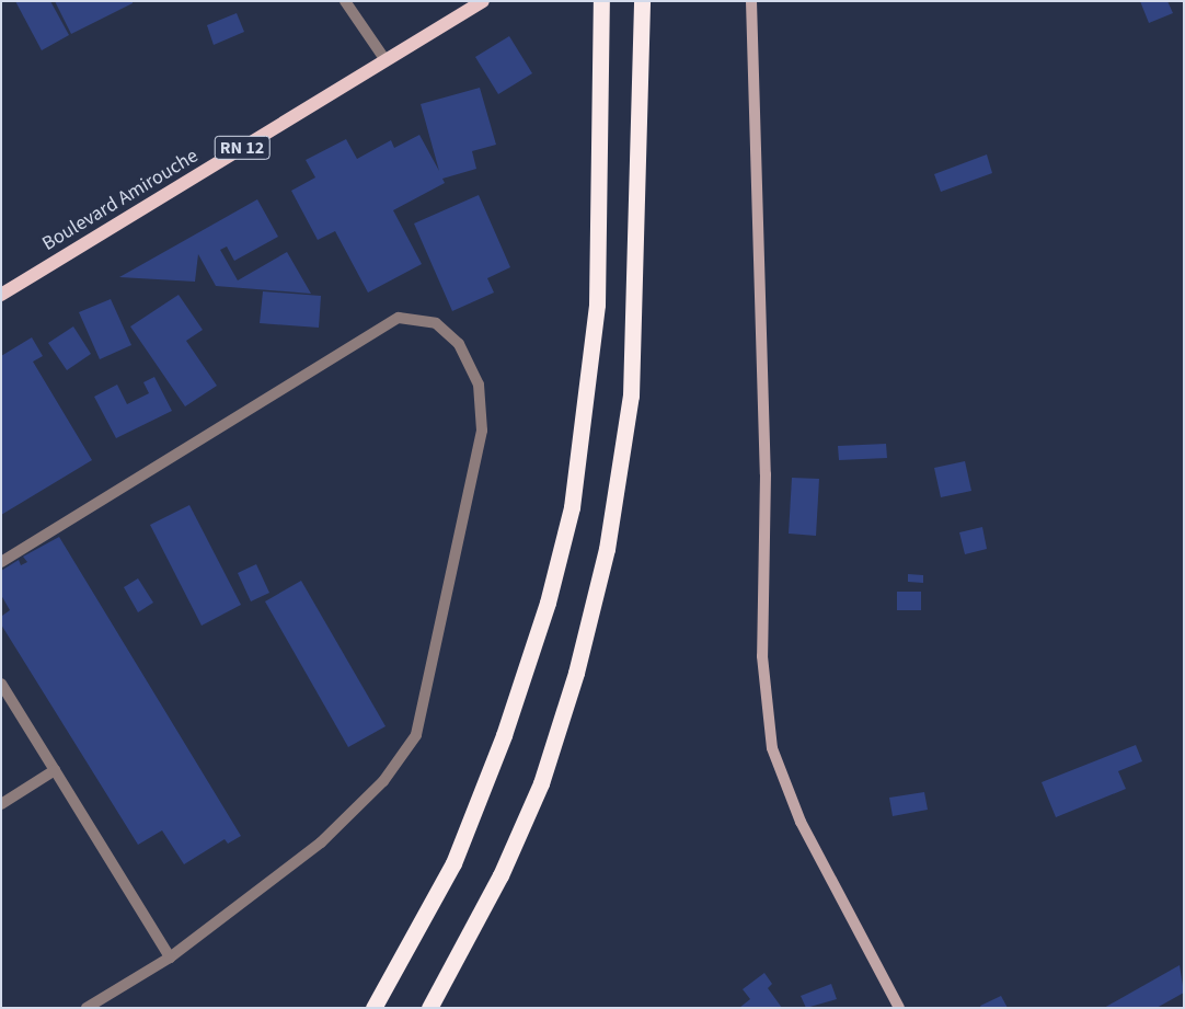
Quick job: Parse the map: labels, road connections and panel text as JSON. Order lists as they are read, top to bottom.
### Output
{
  "streets": {
    "main road": ["RN 12", "Boulevard Amirouche"]
  }
}
